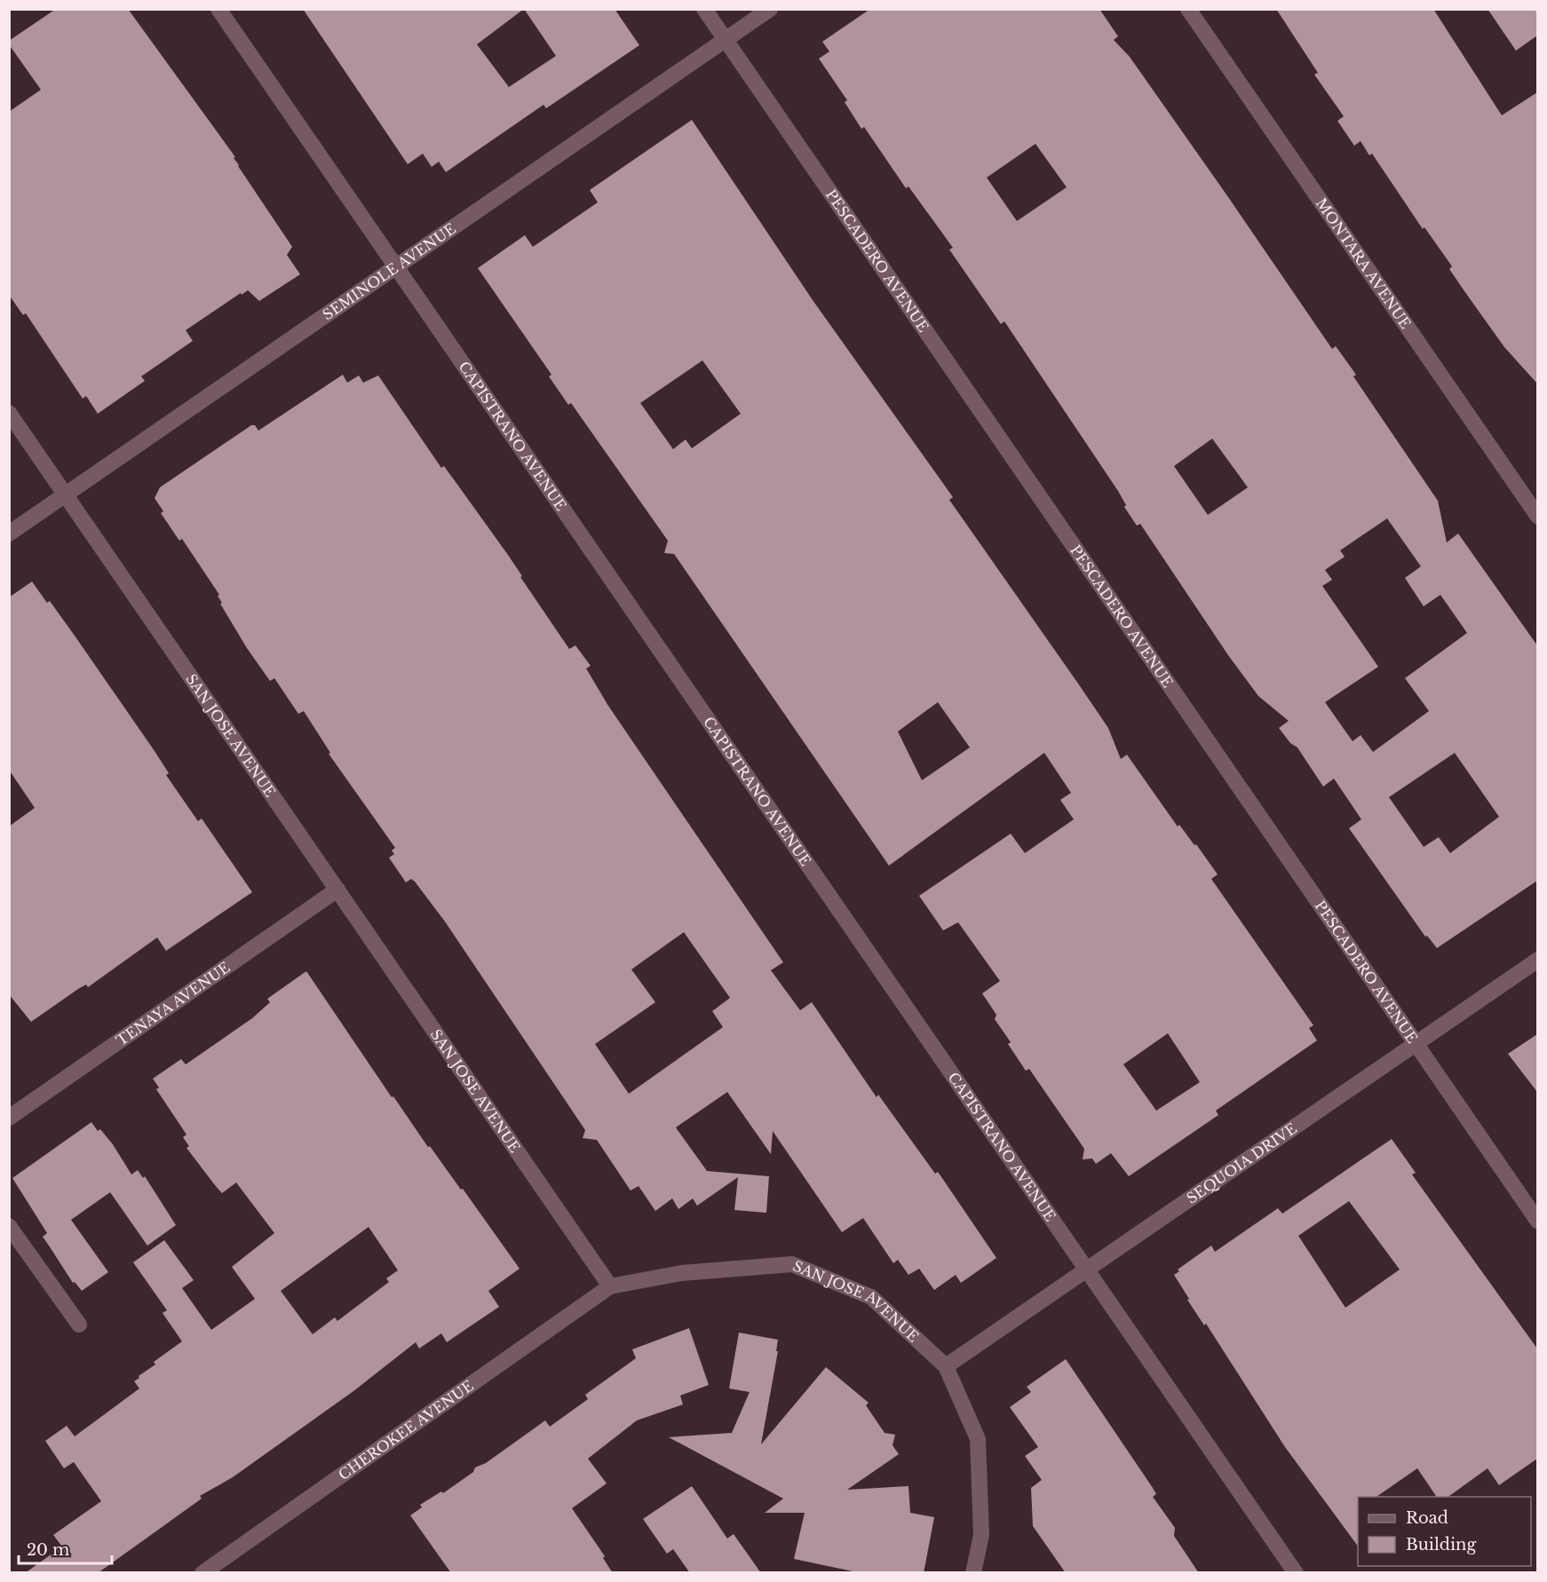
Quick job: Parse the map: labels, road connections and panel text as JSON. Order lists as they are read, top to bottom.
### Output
{
  "streets": {
    "street": [
      "PESCADERO AVENUE",
      "MONTARA AVENUE",
      "SEMINOLE AVENUE",
      "CAPISTRANO AVENUE",
      "SAN JOSE AVENUE",
      "TENAYA AVENUE",
      "SEQUOIA DRIVE",
      "CHEROKEE AVENUE"
    ]
  },
  "crossings": [
    ["PESCADERO AVENUE", "SEMINOLE AVENUE"],
    ["PESCADERO AVENUE", "SEQUOIA DRIVE"],
    ["SEMINOLE AVENUE", "CAPISTRANO AVENUE"],
    ["SEMINOLE AVENUE", "SAN JOSE AVENUE"],
    ["CAPISTRANO AVENUE", "SEQUOIA DRIVE"],
    ["SAN JOSE AVENUE", "TENAYA AVENUE"],
    ["SAN JOSE AVENUE", "SEQUOIA DRIVE"],
    ["SAN JOSE AVENUE", "CHEROKEE AVENUE"]
  ],
  "legend": ["Road", "Building"],
  "scale_bar": "20 m"
}
